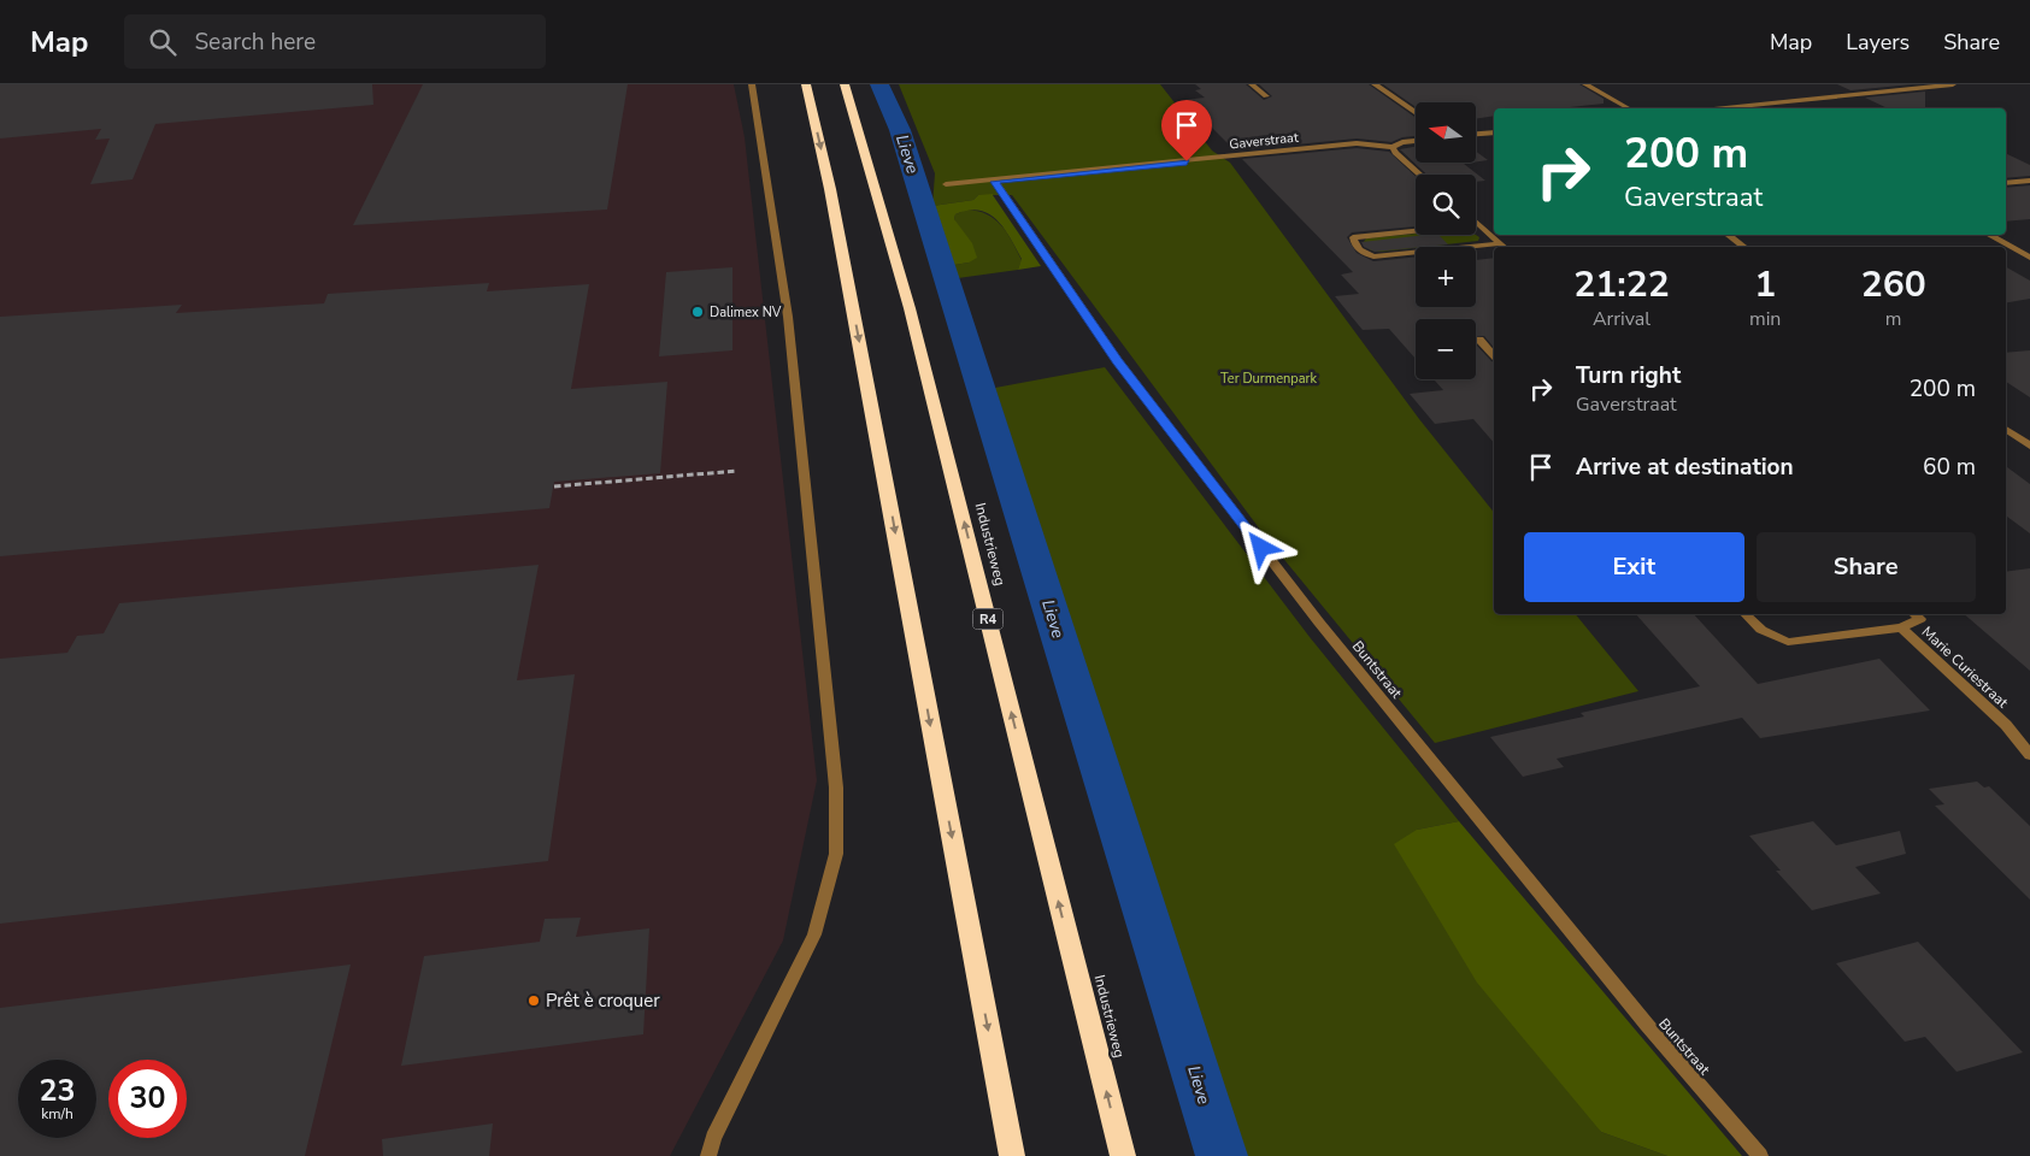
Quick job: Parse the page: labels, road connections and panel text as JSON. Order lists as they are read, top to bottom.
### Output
{
  "streets": {
    "highway": ["Industrieweg", "R4"],
    "street": ["Gaverstraat", "Marie Curiestraat", "Buntstraat"]
  },
  "crossings": [
    ["Gaverstraat", "Buntstraat"]
  ],
  "water": ["Lieve"],
  "parks": ["Ter Durmenpark"],
  "places": ["Dalimex NV", "Prêt è croquer"],
  "north": "left",
  "page": {
    "header": "Map",
    "search": "Search here",
    "nav": ["Map", "Layers", "Share"],
    "map_buttons": ["+", "−"],
    "turn": ["200 m", "Gaverstraat"],
    "eta": [
      "21:22",
      "Arrival",
      "1",
      "min",
      "260",
      "m"
    ],
    "list": [
      {
        "name": "Turn right",
        "note": "Gaverstraat",
        "value": "200 m"
      },
      {
        "name": "Arrive at destination",
        "value": "60 m"
      }
    ],
    "buttons": ["Exit", "Share"],
    "speed": "23 km/h",
    "limit": "30"
  }
}
